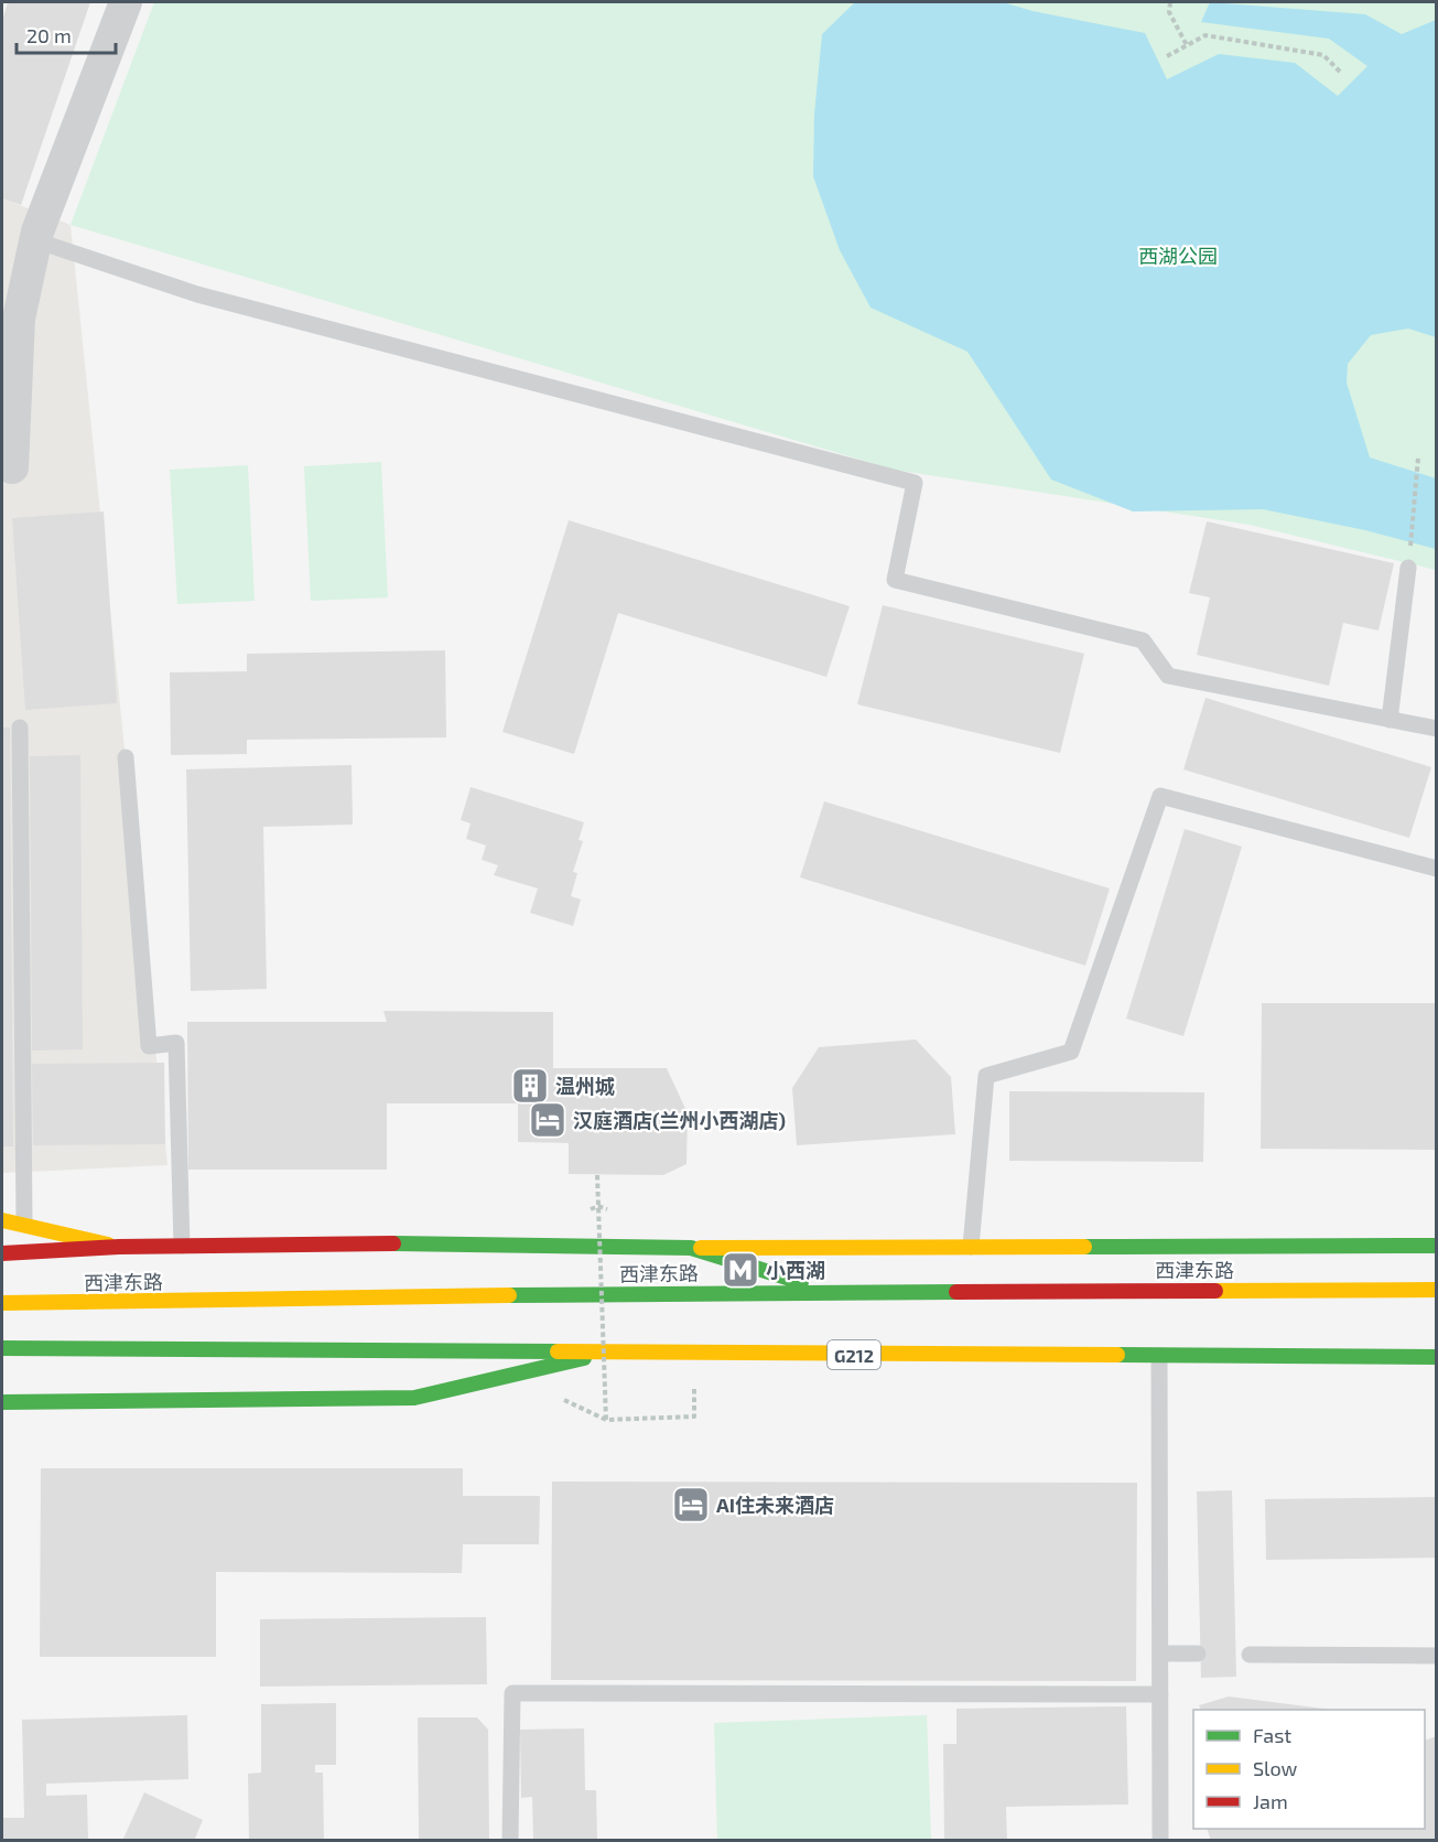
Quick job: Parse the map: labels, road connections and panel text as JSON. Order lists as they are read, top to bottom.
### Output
{
  "streets": {
    "main road": ["西津东路", "G212"]
  },
  "parks": ["西湖公园"],
  "places": {
    "building": ["温州城"],
    "hotel": ["汉庭酒店(兰州小西湖店)", "AI住未来酒店"],
    "metro station": ["小西湖"]
  },
  "legend": ["Fast", "Slow", "Jam"],
  "scale_bar": "20 m"
}
